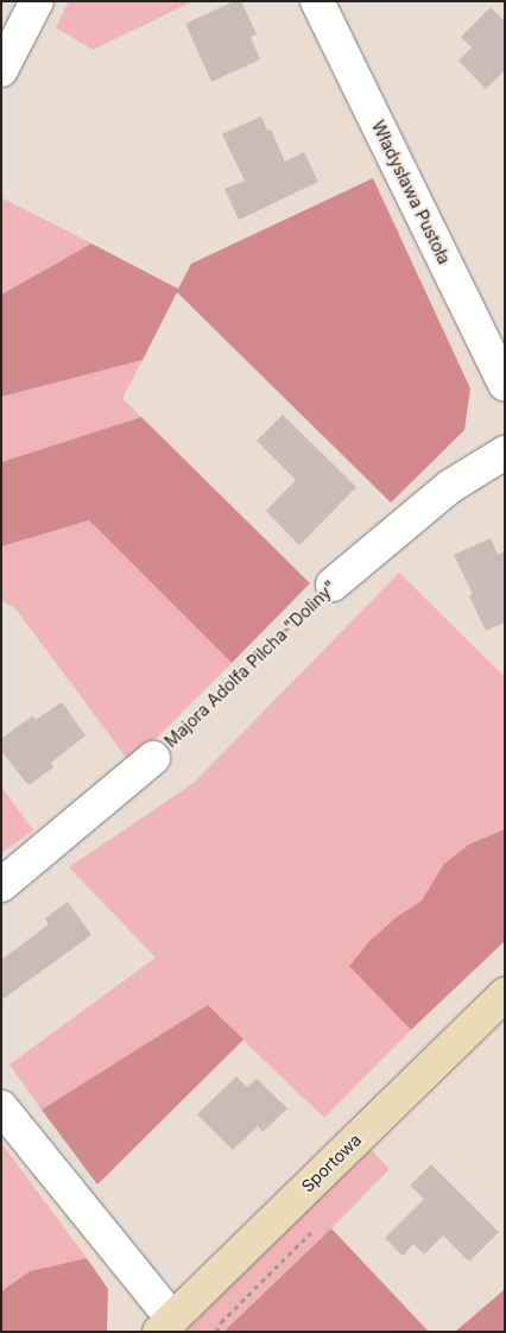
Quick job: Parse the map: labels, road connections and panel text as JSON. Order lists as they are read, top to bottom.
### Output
{
  "streets": {
    "street": ["Władysława Pustoła", "Majora Adolfa Pilcha \"Doliny\"", "Sportowa"]
  }
}
